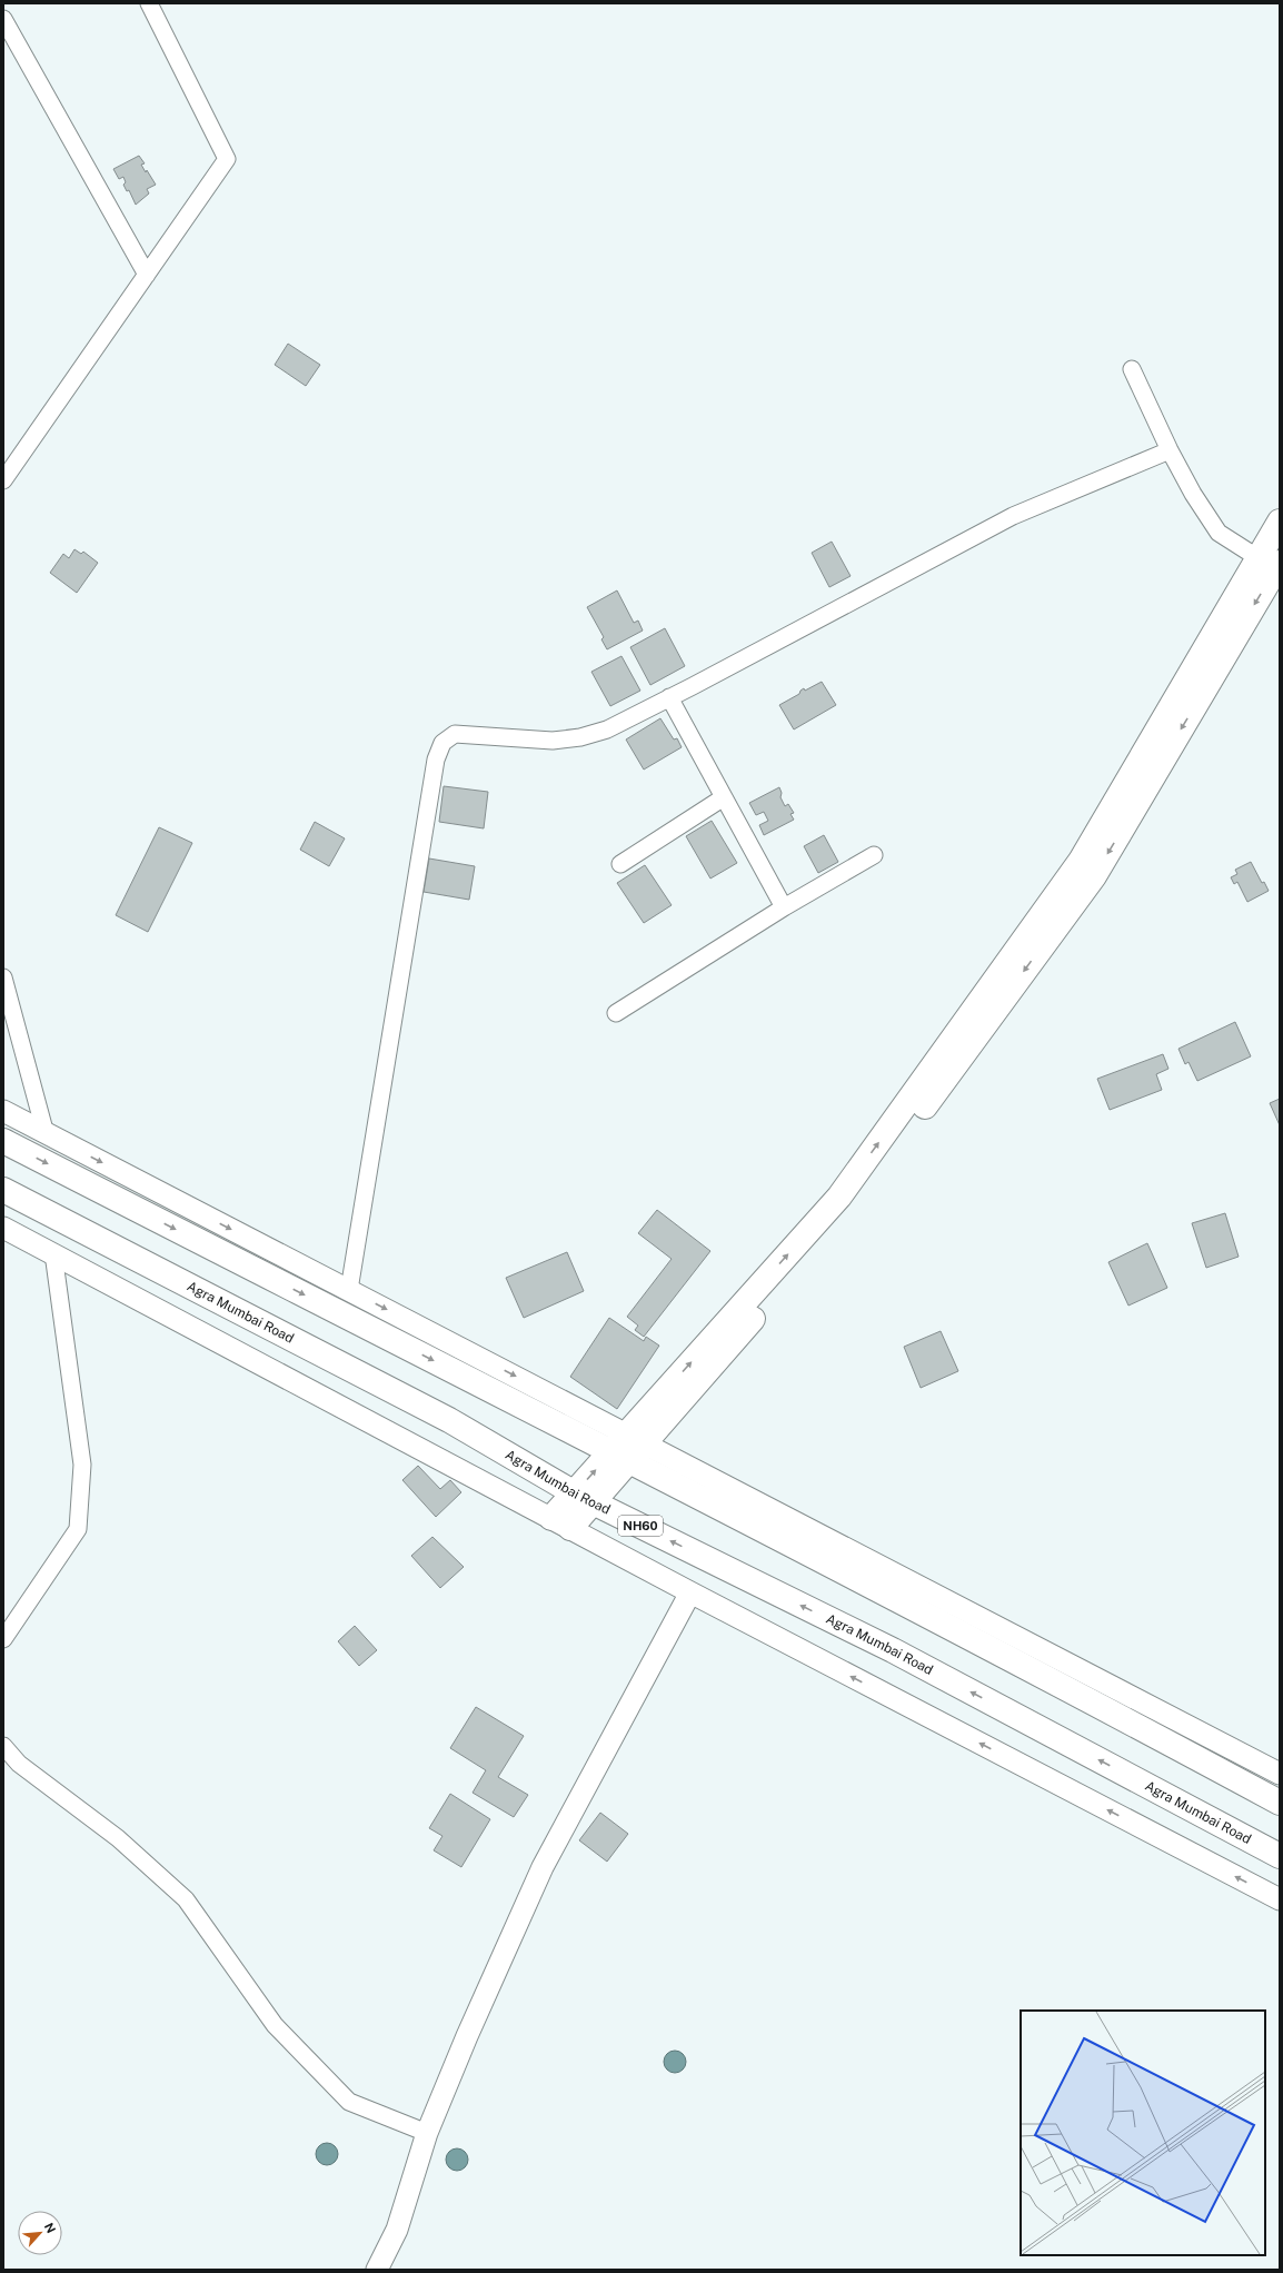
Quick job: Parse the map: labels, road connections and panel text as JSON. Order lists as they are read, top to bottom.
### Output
{
  "streets": {
    "main road": ["Agra Mumbai Road", "NH60"]
  },
  "north": "top right"
}
